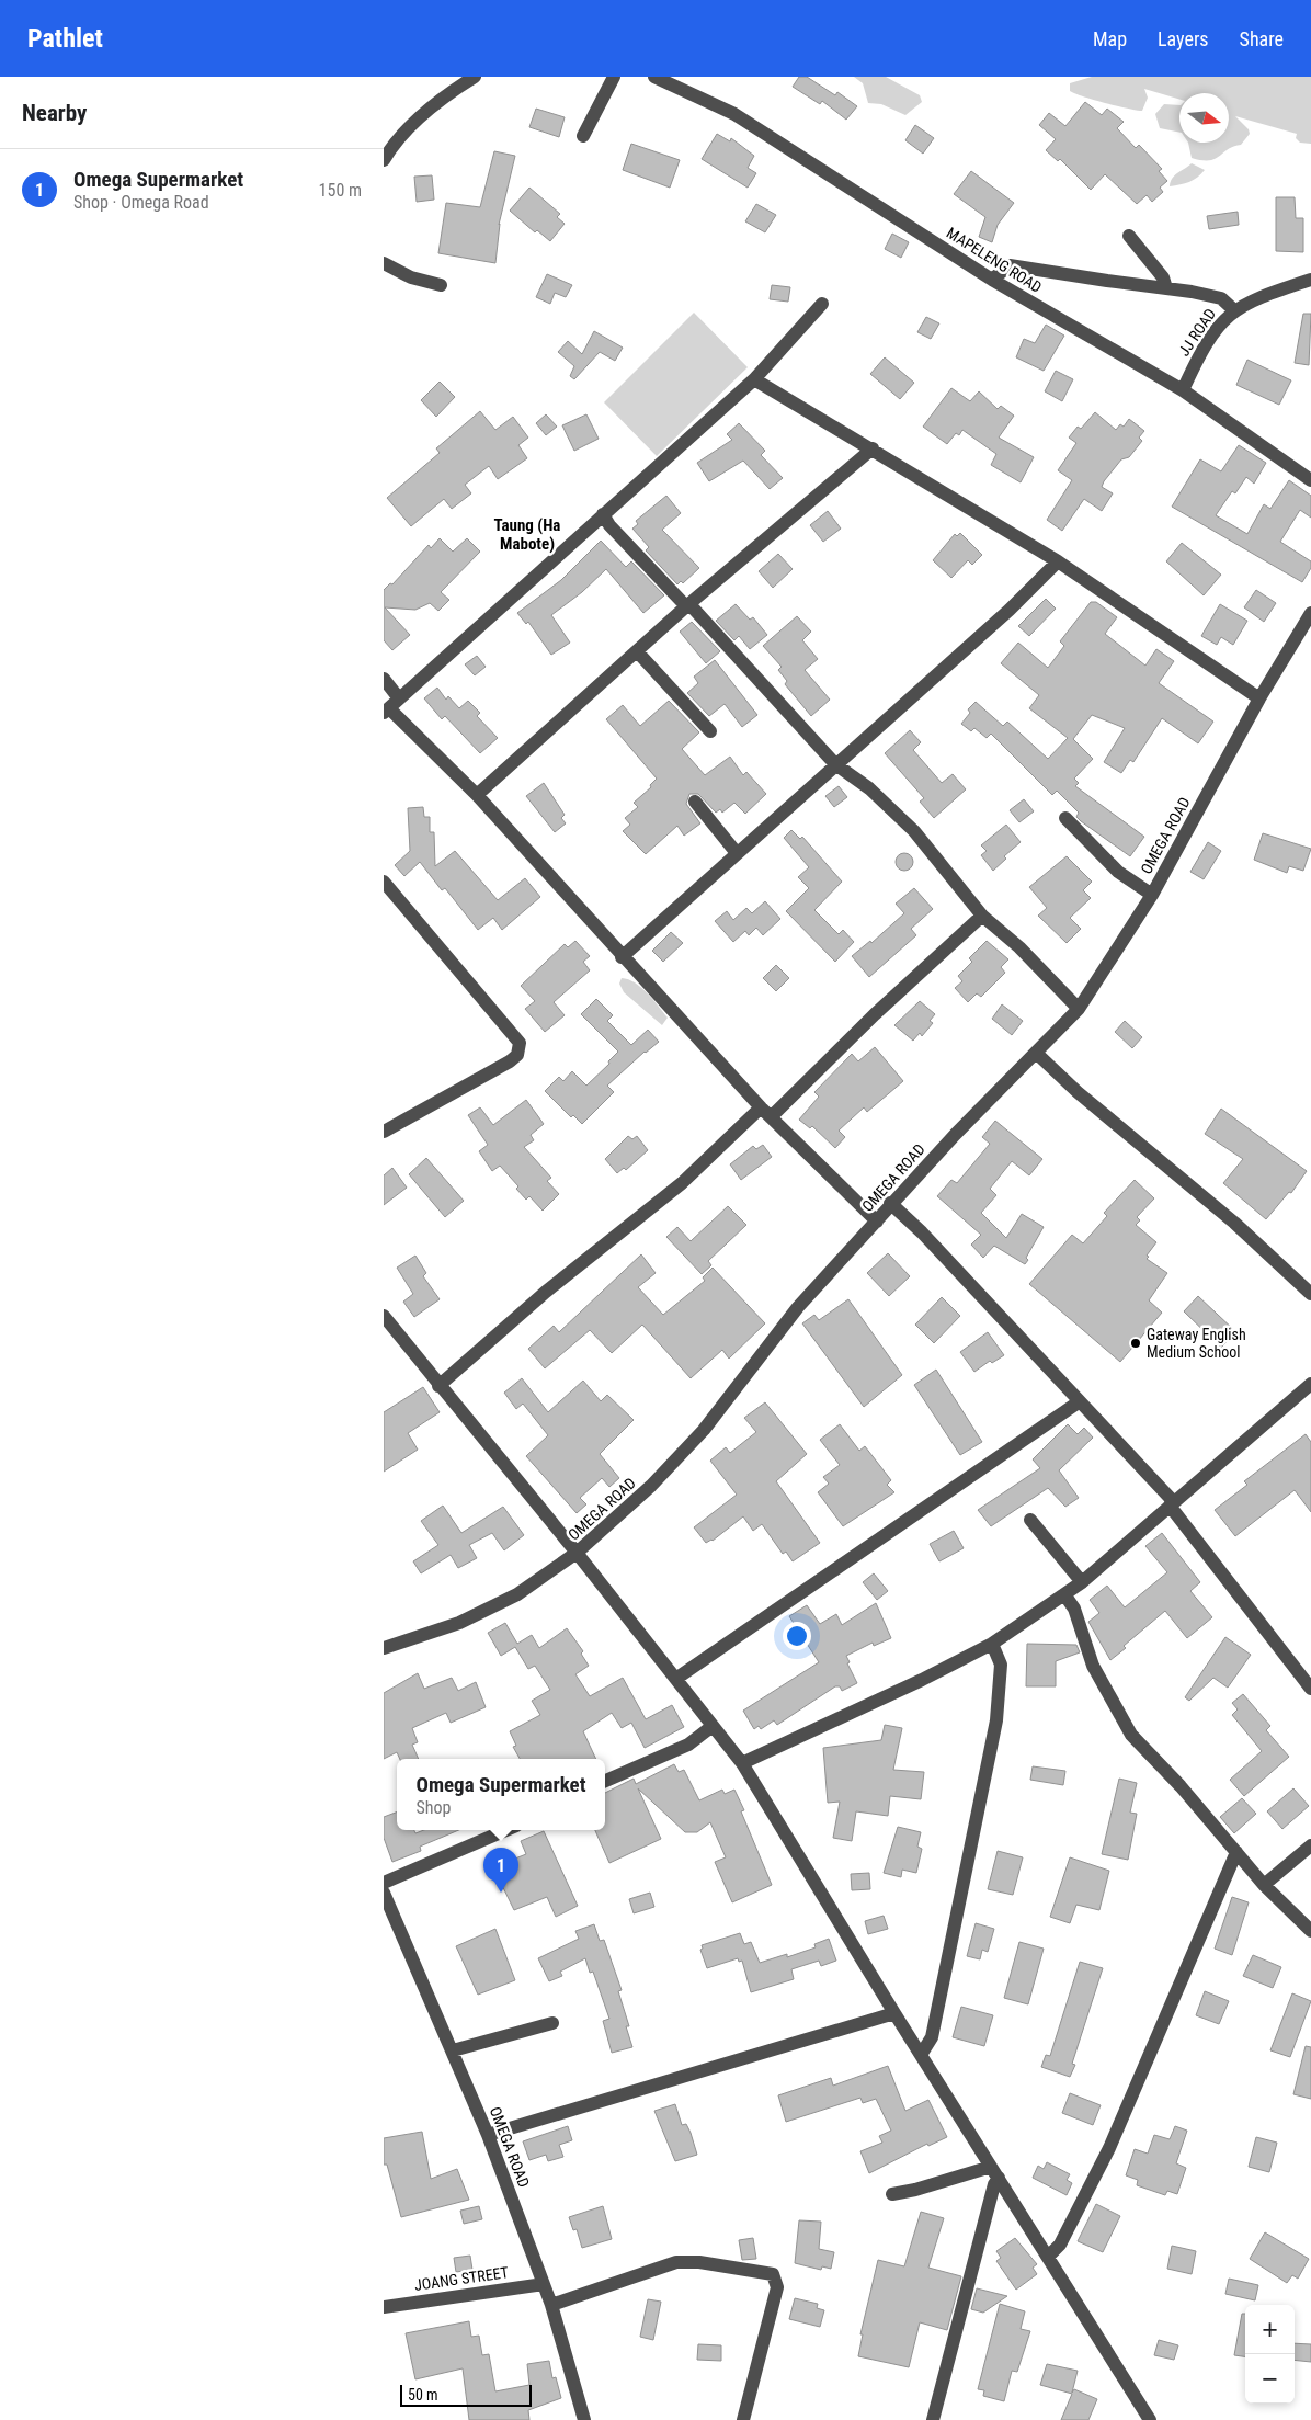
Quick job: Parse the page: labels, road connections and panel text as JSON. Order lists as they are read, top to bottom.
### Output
{
  "streets": {
    "street": [
      "MAPELENG ROAD",
      "JJ ROAD",
      "OMEGA ROAD",
      "JOANG STREET"
    ]
  },
  "crossings": [
    ["MAPELENG ROAD", "JJ ROAD"],
    ["OMEGA ROAD", "JOANG STREET"]
  ],
  "districts": ["Taung (Ha Mabote)"],
  "places": ["Gateway English Medium School"],
  "scale_bar": "50 m",
  "north": "right",
  "page": {
    "header": "Pathlet",
    "nav": ["Map", "Layers", "Share"],
    "heading": "Nearby",
    "list": [
      {
        "mark": "1",
        "name": "Omega Supermarket",
        "note": "Shop · Omega Road",
        "value": "150 m"
      }
    ],
    "popup": ["Omega Supermarket", "Shop"],
    "pins": "1",
    "map_buttons": ["+", "−"],
    "scale": "50 m"
  }
}
